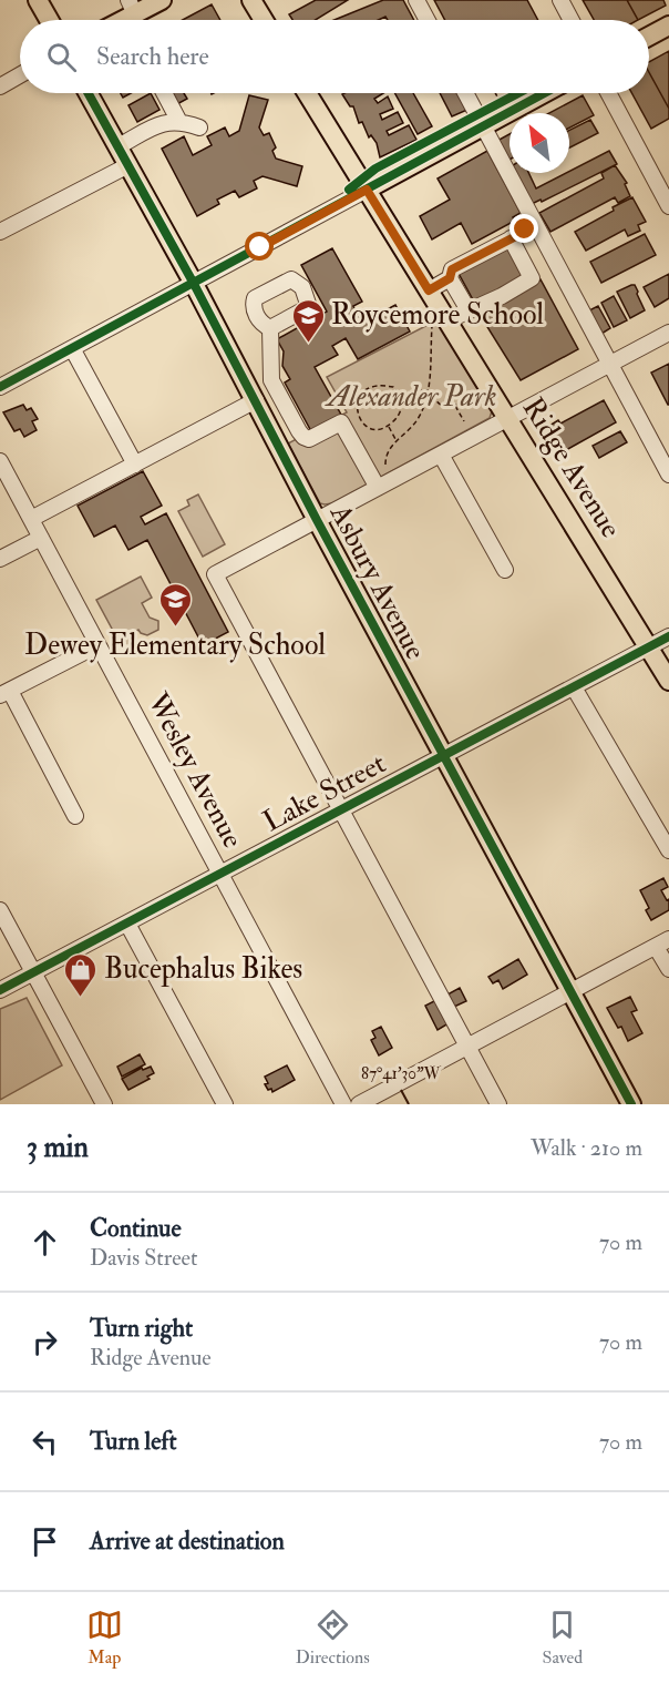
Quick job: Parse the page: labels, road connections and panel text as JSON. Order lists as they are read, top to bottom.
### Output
{
  "streets": {
    "main road": ["Ridge Avenue", "Asbury Avenue"],
    "street": ["Wesley Avenue", "Lake Street"]
  },
  "crossings": [
    ["Ridge Avenue", "Lake Street"],
    ["Asbury Avenue", "Lake Street"],
    ["Wesley Avenue", "Lake Street"]
  ],
  "parks": ["Alexander Park"],
  "places": {
    "school or university": ["Roycemore School", "Dewey Elementary School"],
    "shop": ["Bucephalus Bikes"]
  },
  "north": "top left",
  "page": {
    "search": "Search here",
    "heading": ["3 min", "Walk · 210 m"],
    "list": [
      ["Continue", "Davis Street", "70 m"],
      ["Turn right", "Ridge Avenue", "70 m"],
      ["Turn left", "70 m"],
      "Arrive at destination"
    ],
    "nav": ["Map", "Directions", "Saved"]
  },
  "coordinates": ["87°41'30\"W"]
}
